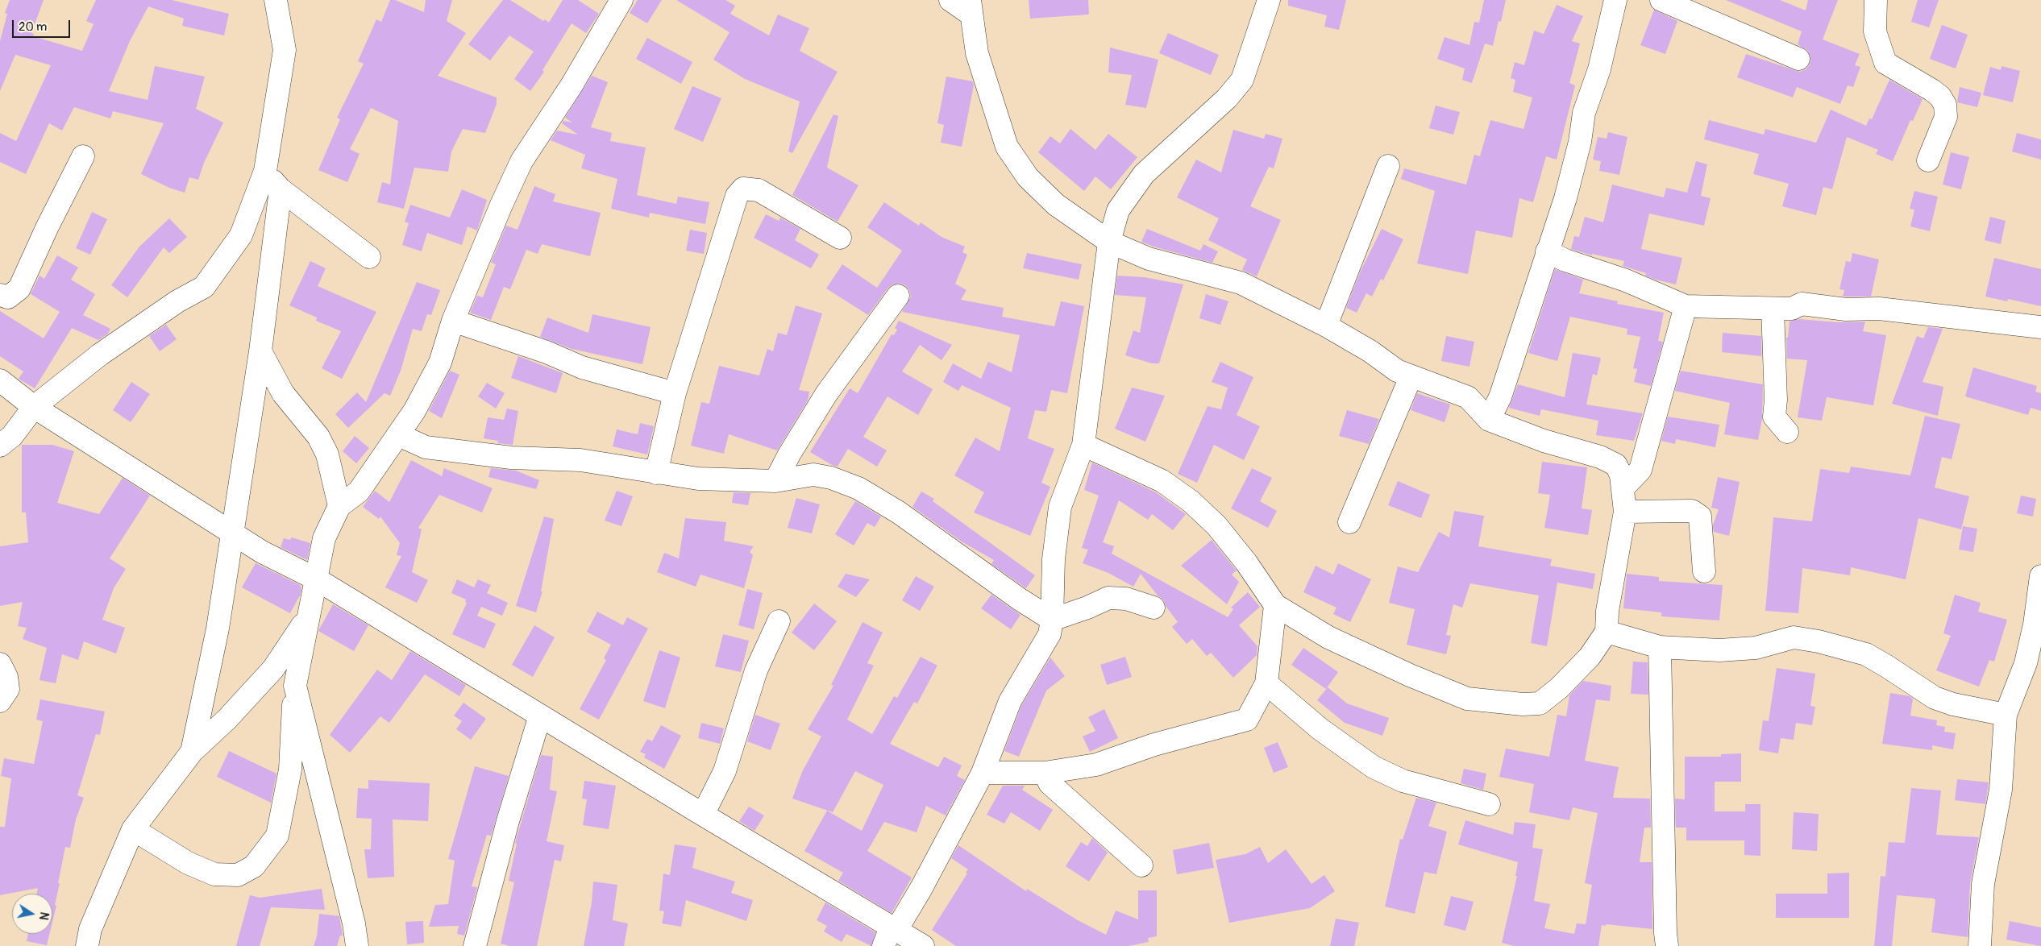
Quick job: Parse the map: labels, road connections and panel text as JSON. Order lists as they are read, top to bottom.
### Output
{
  "scale_bar": "20 m",
  "north": "right"
}
